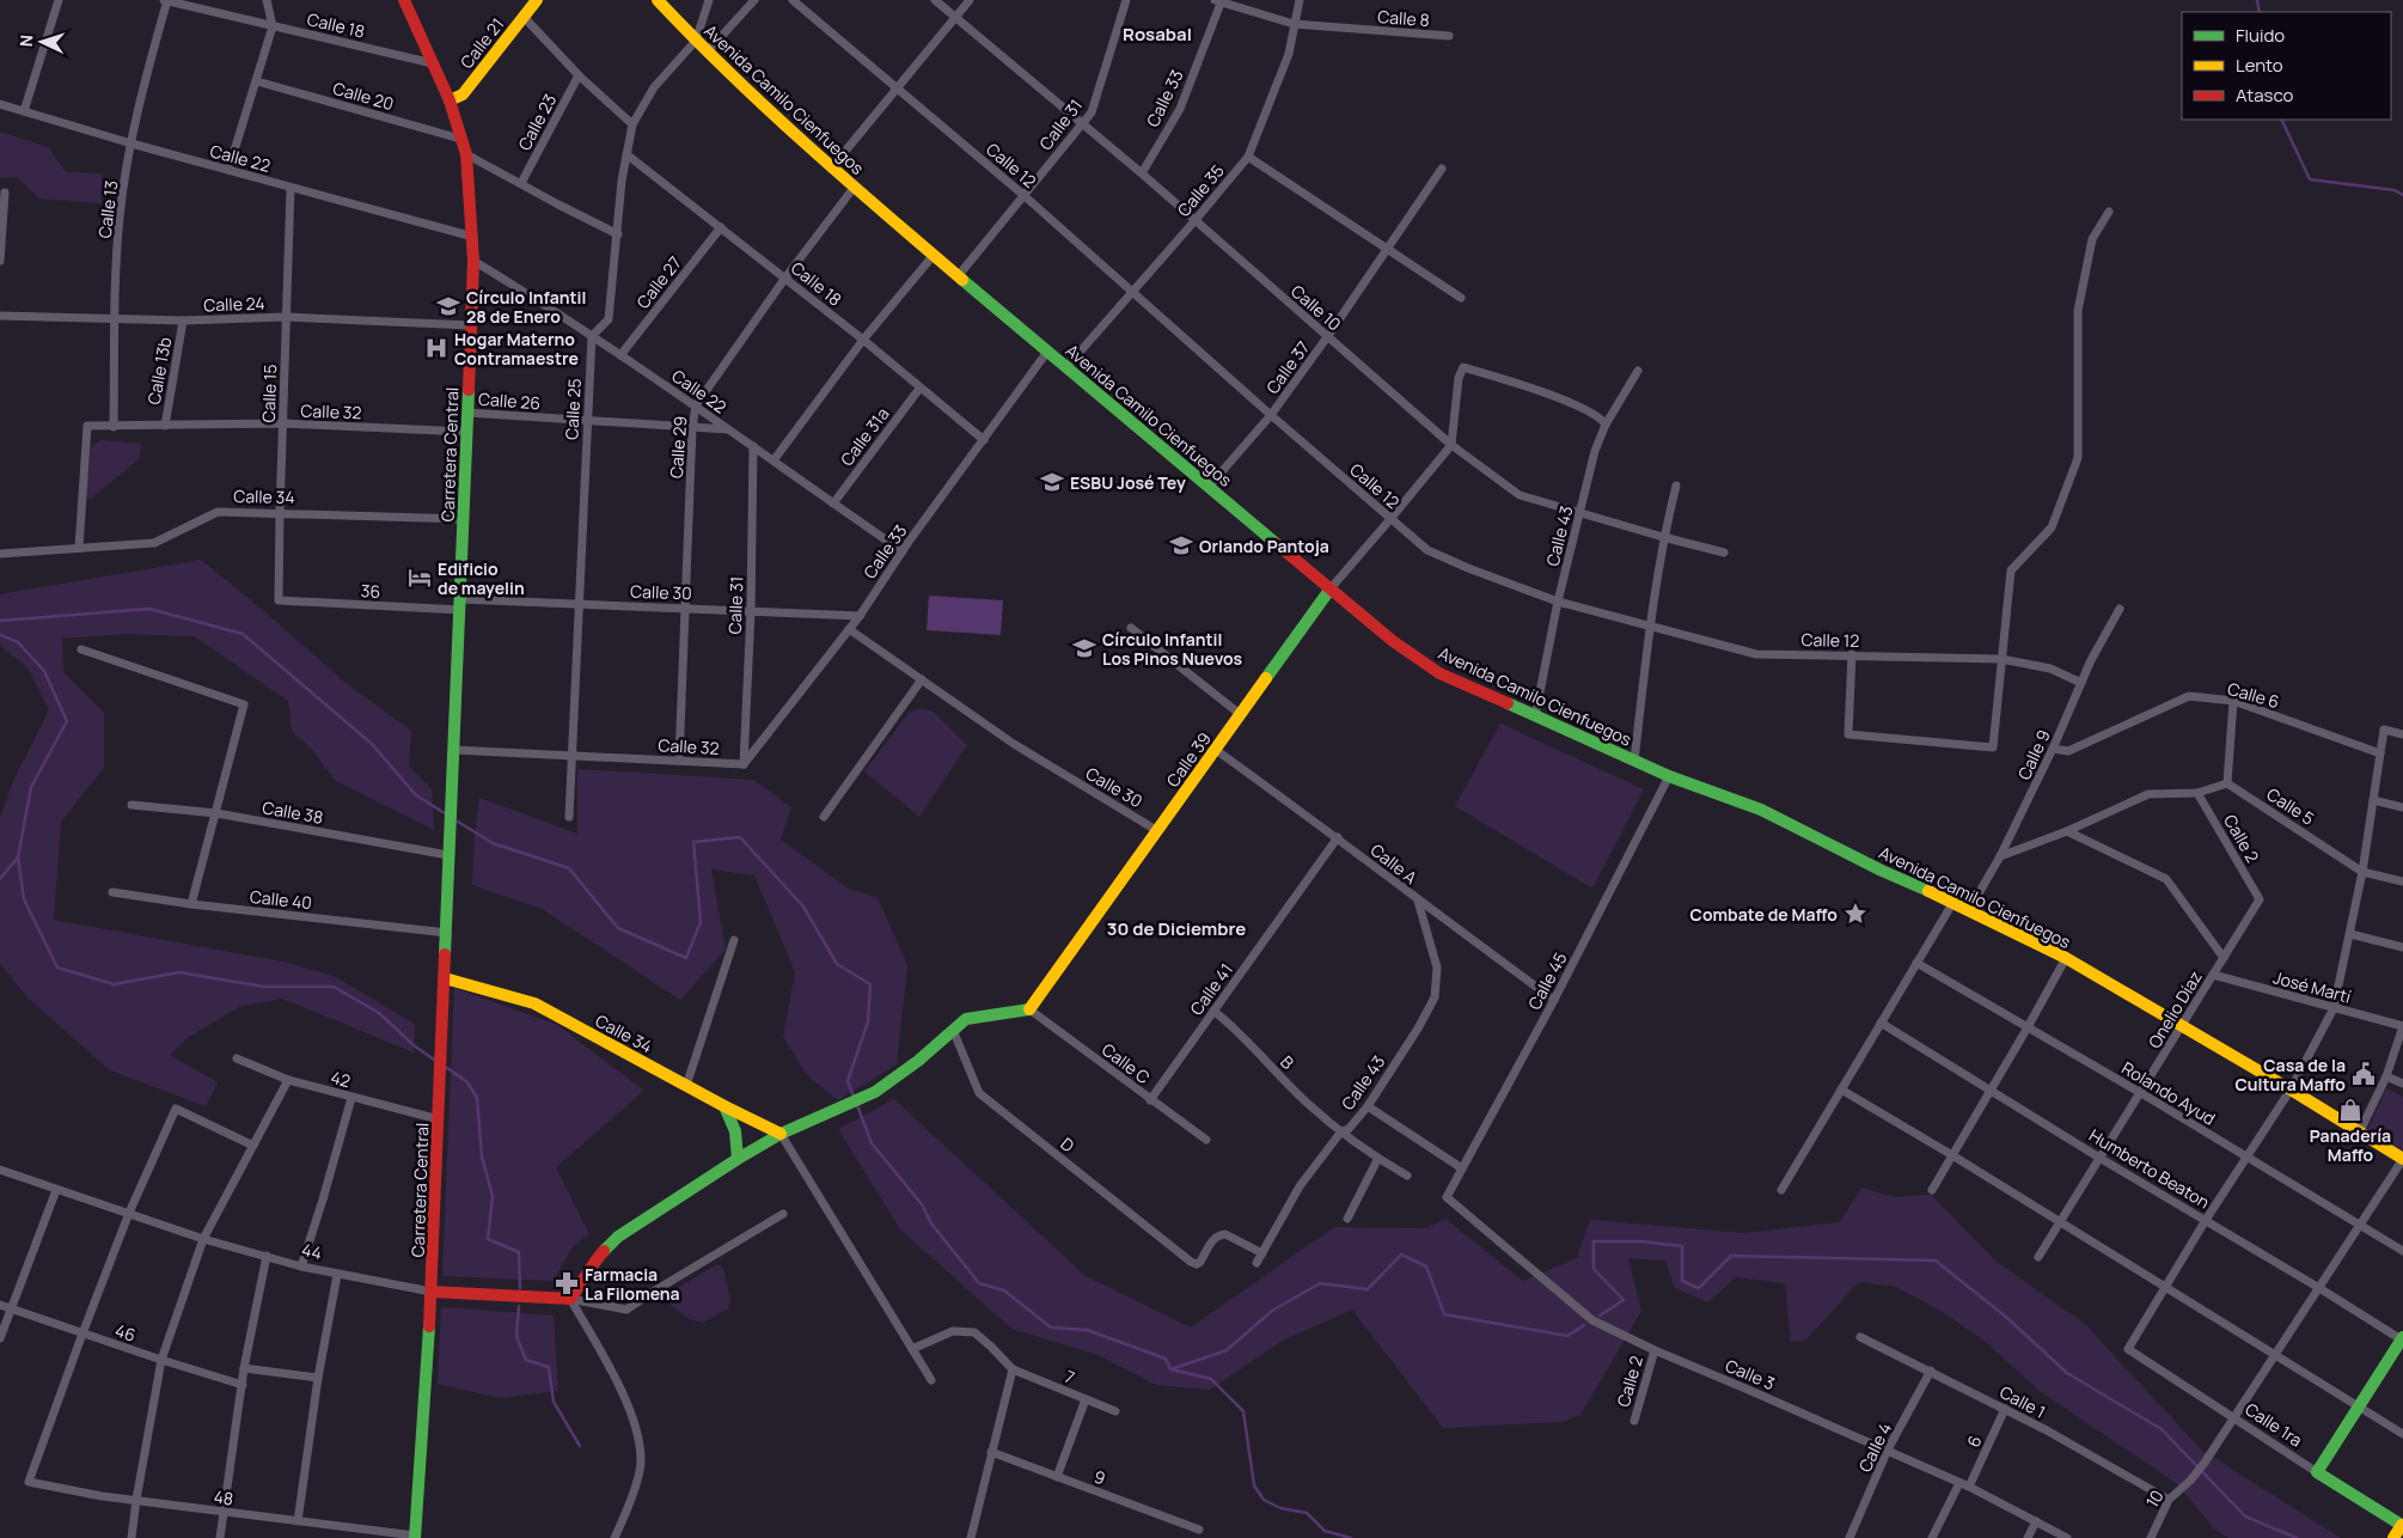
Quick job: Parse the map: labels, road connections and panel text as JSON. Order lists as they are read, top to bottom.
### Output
{
  "streets": {
    "main road": [
      "Calle 21",
      "Avenida Camilo Cienfuegos",
      "Carretera Central",
      "Calle 34",
      "Calle 39",
      "44",
      "Calle 1ra"
    ],
    "street": [
      "Calle 8",
      "Calle 18",
      "Calle 20",
      "Calle 33",
      "Calle 23",
      "Calle 31",
      "Calle 22",
      "Calle 12",
      "Calle 35",
      "Calle 13",
      "Calle 27",
      "Calle 24",
      "Calle 10",
      "Calle 37",
      "Calle 13b",
      "Calle 15",
      "Calle 26",
      "Calle 25",
      "Calle 32",
      "Calle 31a",
      "Calle 29",
      "Calle 43",
      "36",
      "Calle 30",
      "Calle 6",
      "Calle 9",
      "Calle 5",
      "Calle 38",
      "Calle 2",
      "Calle A",
      "Calle 40",
      "Calle 45",
      "José Martí",
      "Calle 41",
      "Onelio Díaz",
      "B",
      "Calle C",
      "42",
      "Rolando Ayud",
      "D",
      "Humberto Beaton",
      "46",
      "Calle 3",
      "7",
      "Calle 1",
      "6",
      "Calle 4",
      "9",
      "48",
      "10"
    ]
  },
  "crossings": [
    ["Calle 8", "Calle 33"],
    ["Calle 8", "Calle 35"],
    ["Calle 18", "Calle 33"],
    ["Calle 18", "Calle 13"],
    ["Calle 18", "Calle 27"],
    ["Calle 18", "Calle 31a"],
    ["Calle 18", "Calle 29"],
    ["Calle 18", "Carretera Central"],
    ["Calle 21", "Carretera Central"],
    ["Calle 20", "Carretera Central"],
    ["Calle 33", "Avenida Camilo Cienfuegos"],
    ["Calle 33", "Calle 31"],
    ["Calle 33", "Calle 22"],
    ["Calle 33", "Calle 10"],
    ["Calle 33", "Calle 32"],
    ["Calle 33", "Calle 30"],
    ["Avenida Camilo Cienfuegos", "Calle 31"],
    ["Avenida Camilo Cienfuegos", "Calle 35"],
    ["Avenida Camilo Cienfuegos", "Calle 37"],
    ["Avenida Camilo Cienfuegos", "Calle 29"],
    ["Avenida Camilo Cienfuegos", "Calle 43"],
    ["Avenida Camilo Cienfuegos", "Calle 9"],
    ["Avenida Camilo Cienfuegos", "Calle 39"],
    ["Avenida Camilo Cienfuegos", "Calle 45"],
    ["Avenida Camilo Cienfuegos", "Onelio Díaz"],
    ["Avenida Camilo Cienfuegos", "10"],
    ["Calle 31", "Calle 22"],
    ["Calle 31", "Calle 12"],
    ["Calle 31", "Calle 10"],
    ["Calle 31", "Calle 32"],
    ["Calle 31", "Calle 30"],
    ["Calle 22", "Calle 13"],
    ["Calle 22", "Calle 27"],
    ["Calle 22", "Calle 15"],
    ["Calle 22", "Calle 26"],
    ["Calle 22", "Calle 25"],
    ["Calle 22", "Calle 31a"],
    ["Calle 22", "Calle 29"],
    ["Calle 22", "Carretera Central"],
    ["Calle 12", "Calle 35"],
    ["Calle 12", "Calle 37"],
    ["Calle 12", "Calle 43"],
    ["Calle 12", "Calle 9"],
    ["Calle 12", "Calle 39"],
    ["Calle 35", "Calle 10"],
    ["Calle 13", "Calle 24"],
    ["Calle 13", "Calle 32"],
    ["Calle 24", "Calle 13b"],
    ["Calle 24", "Calle 15"],
    ["Calle 24", "Carretera Central"],
    ["Calle 10", "Calle 37"],
    ["Calle 10", "Calle 43"],
    ["Calle 10", "Calle 39"],
    ["Calle 13b", "Calle 32"],
    ["Calle 15", "Calle 32"],
    ["Calle 15", "Calle 34"],
    ["Calle 15", "36"],
    ["Calle 26", "Calle 25"],
    ["Calle 26", "Calle 29"],
    ["Calle 26", "Carretera Central"],
    ["Calle 25", "Calle 32"],
    ["Calle 25", "Calle 30"],
    ["Calle 32", "Calle 29"],
    ["Calle 32", "Carretera Central"],
    ["Calle 32", "Calle 34"],
    ["Calle 29", "Calle 30"],
    ["Carretera Central", "Calle 34"],
    ["Carretera Central", "36"],
    ["Carretera Central", "Calle 30"],
    ["Carretera Central", "Calle 38"],
    ["Carretera Central", "Calle 40"],
    ["Carretera Central", "42"],
    ["Carretera Central", "44"],
    ["Carretera Central", "48"],
    ["Calle 43", "Calle A"],
    ["Calle 43", "B"],
    ["Calle 43", "D"],
    ["36", "Calle 30"],
    ["Calle 30", "Calle 39"],
    ["Calle 6", "Calle 9"],
    ["Calle 39", "Calle A"],
    ["Calle 39", "Calle C"],
    ["Calle 2", "Onelio Díaz"],
    ["Calle 2", "Calle 3"],
    ["Calle A", "Calle 45"],
    ["Calle A", "Calle 41"],
    ["Calle 45", "Calle 3"],
    ["José Martí", "Onelio Díaz"],
    ["Calle 41", "B"],
    ["Calle 41", "Calle C"],
    ["Onelio Díaz", "Rolando Ayud"],
    ["Onelio Díaz", "Humberto Beaton"],
    ["Rolando Ayud", "10"],
    ["Humberto Beaton", "10"],
    ["46", "48"],
    ["Calle 3", "6"],
    ["Calle 3", "Calle 4"],
    ["Calle 1", "6"],
    ["Calle 1", "Calle 4"],
    ["Calle 1", "10"],
    ["Calle 1ra", "10"]
  ],
  "districts": ["Rosabal", "30 de Diciembre"],
  "places": {
    "school or university": [
      "Círculo Infantil 28 de Enero",
      "ESBU José Tey",
      "Orlando Pantoja",
      "Círculo Infantil Los Pinos Nuevos"
    ],
    "hospital": ["Hogar Materno Contramaestre"],
    "hotel": ["Edificio de mayelin"],
    "place": ["Combate de Maffo"],
    "public building": ["Casa de la Cultura Maffo"],
    "shop": ["Panadería Maffo"],
    "pharmacy": ["Farmacia La Filomena"]
  },
  "legend": ["Fluido", "Lento", "Atasco"],
  "north": "left"
}
